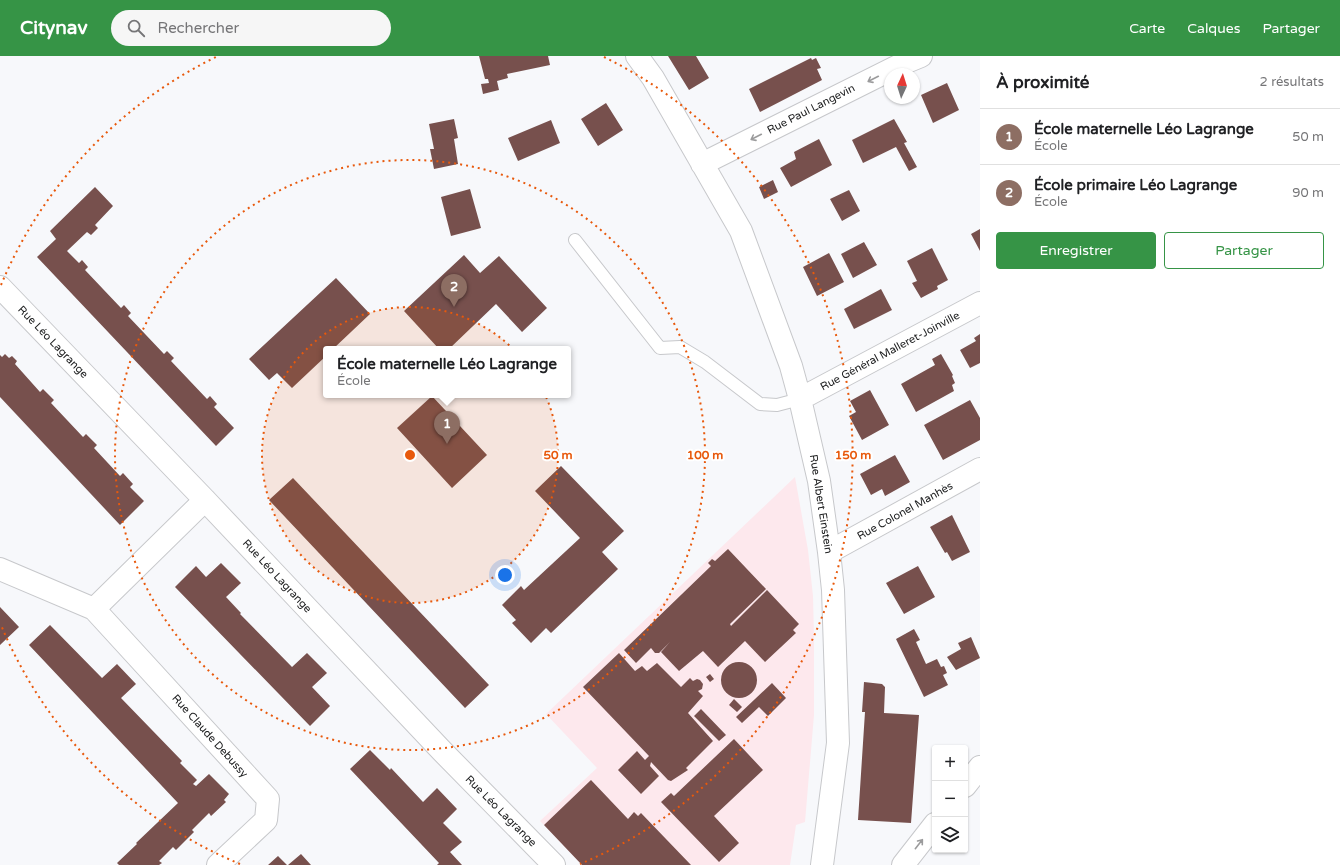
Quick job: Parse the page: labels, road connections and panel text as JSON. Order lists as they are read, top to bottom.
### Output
{
  "streets": {
    "street": [
      "Rue Paul Langevin",
      "Rue Léo Lagrange",
      "Rue Général Malleret-Joinville",
      "Rue Albert Einstein",
      "Rue Colonel Manhès",
      "Rue Claude Debussy"
    ]
  },
  "crossings": [
    ["Rue Paul Langevin", "Rue Albert Einstein"],
    ["Rue Général Malleret-Joinville", "Rue Albert Einstein"],
    ["Rue Albert Einstein", "Rue Colonel Manhès"]
  ],
  "one_way": ["Rue Paul Langevin"],
  "north": "top",
  "page": {
    "header": "Citynav",
    "search": "Rechercher",
    "nav": ["Carte", "Calques", "Partager"],
    "heading": ["À proximité", "2 résultats"],
    "list": [
      {
        "mark": "1",
        "name": "École maternelle Léo Lagrange",
        "note": "École",
        "value": "50 m"
      },
      {
        "mark": "2",
        "name": "École primaire Léo Lagrange",
        "note": "École",
        "value": "90 m"
      }
    ],
    "buttons": ["Enregistrer", "Partager"],
    "pins": ["2", "1"],
    "popup": ["École maternelle Léo Lagrange", "École"],
    "map_buttons": ["+", "−"]
  },
  "rings": ["50 m", "100 m", "150 m"]
}
